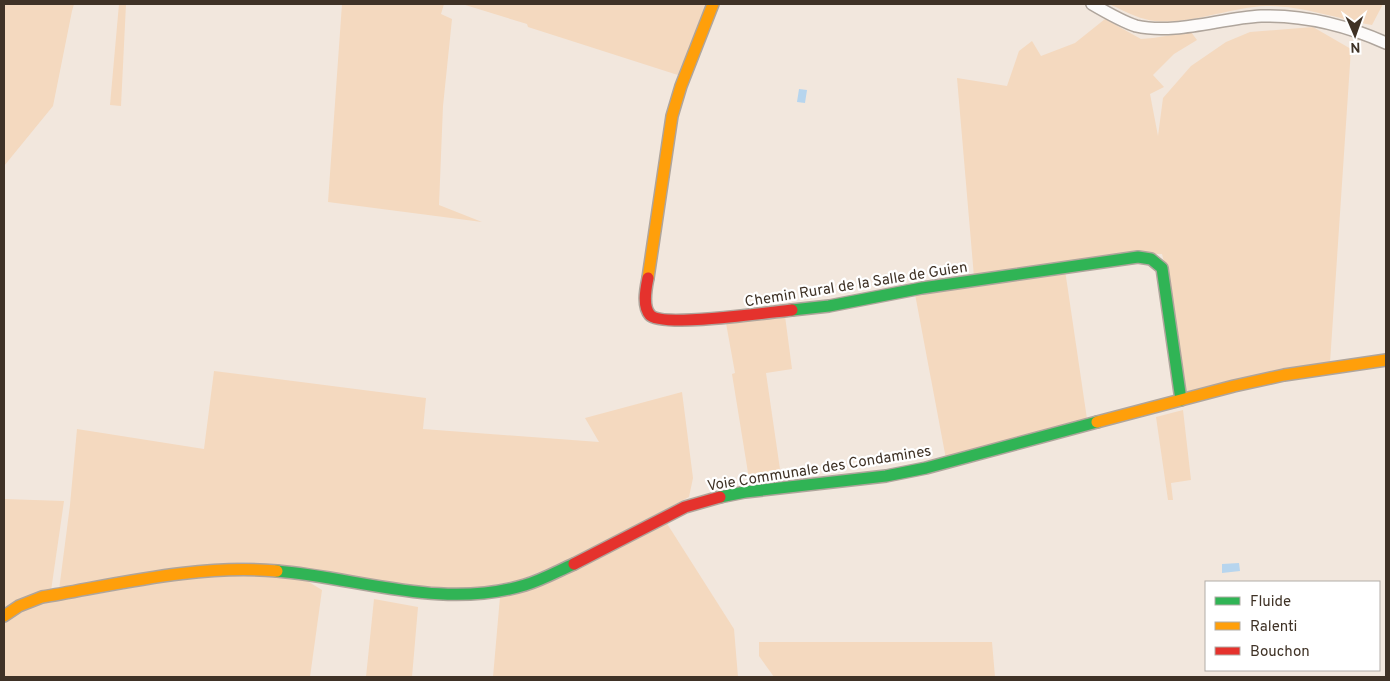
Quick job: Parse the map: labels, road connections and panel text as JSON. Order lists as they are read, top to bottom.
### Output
{
  "streets": {
    "street": ["Chemin Rural de la Salle de Guien", "Voie Communale des Condamines"]
  },
  "crossings": [
    ["Chemin Rural de la Salle de Guien", "Voie Communale des Condamines"]
  ],
  "legend": ["Fluide", "Ralenti", "Bouchon"],
  "north": "bottom"
}
